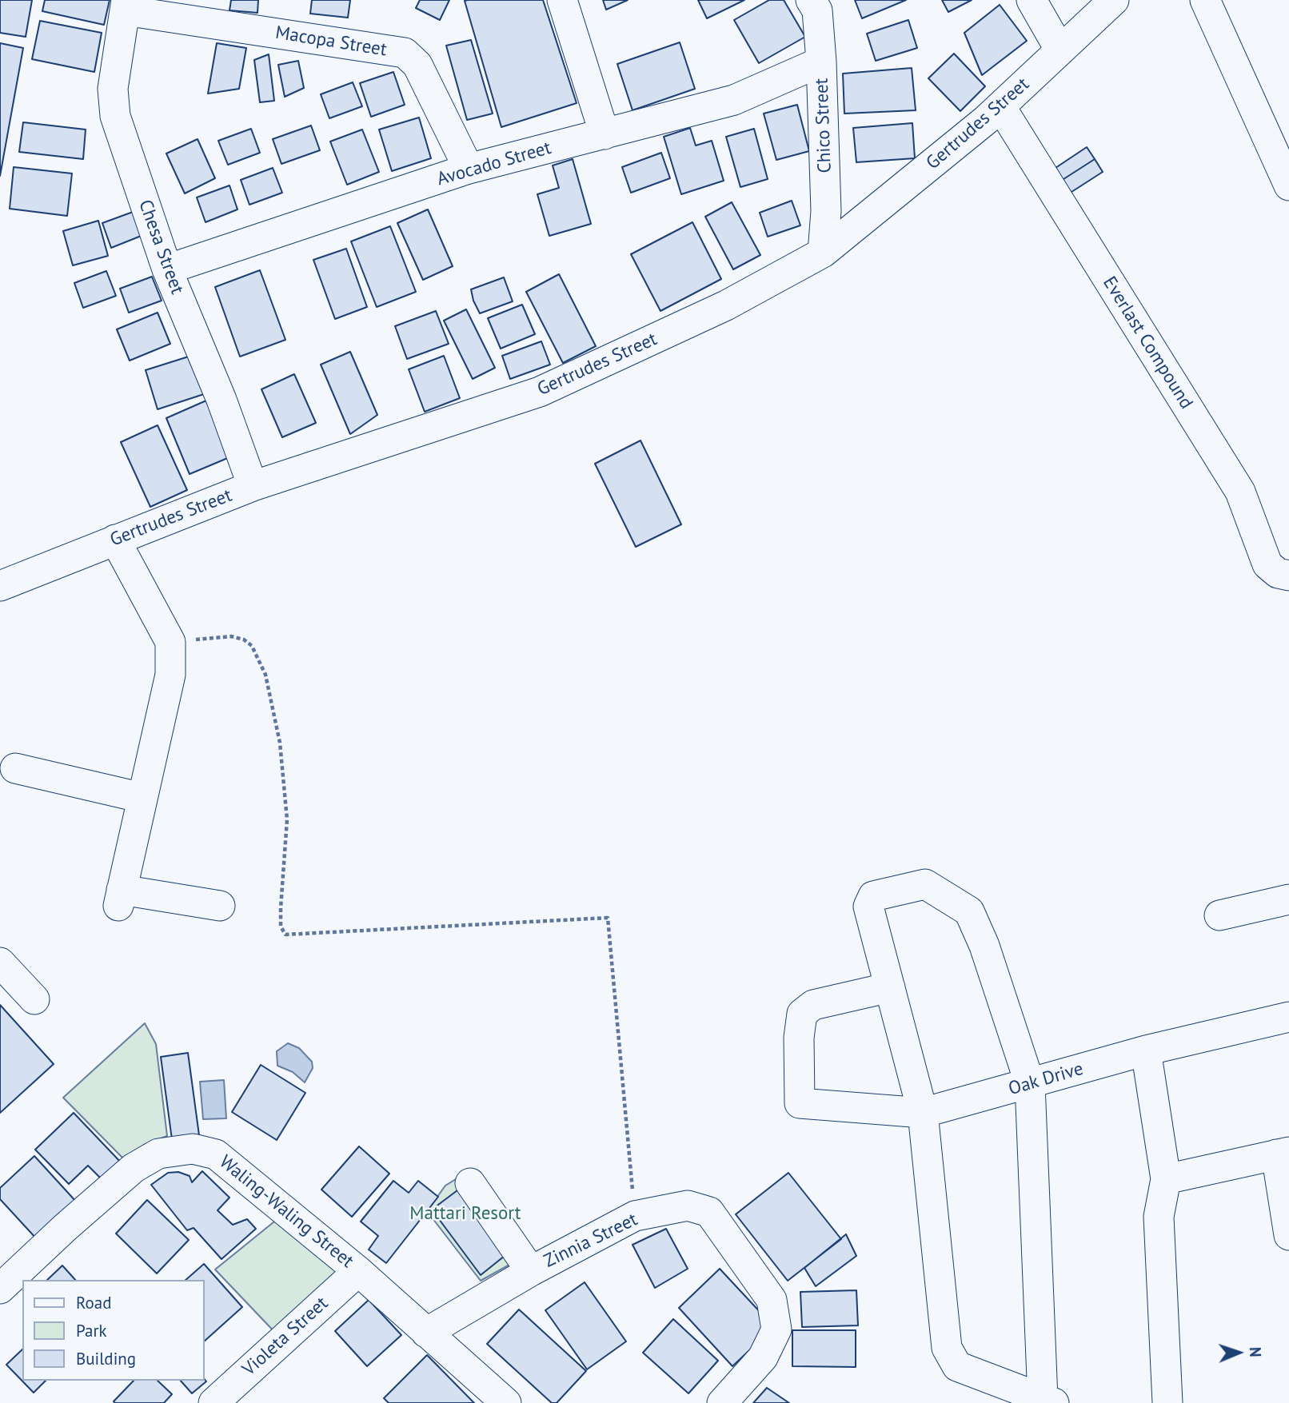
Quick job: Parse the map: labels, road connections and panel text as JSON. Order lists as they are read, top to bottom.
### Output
{
  "streets": {
    "street": [
      "Macopa Street",
      "Gertrudes Street",
      "Chico Street",
      "Avocado Street",
      "Chesa Street",
      "Everlast Compound",
      "Oak Drive",
      "Waling-Waling Street",
      "Zinnia Street",
      "Violeta Street"
    ]
  },
  "crossings": [
    ["Macopa Street", "Avocado Street"],
    ["Macopa Street", "Chesa Street"],
    ["Gertrudes Street", "Chico Street"],
    ["Gertrudes Street", "Chesa Street"],
    ["Gertrudes Street", "Everlast Compound"],
    ["Chico Street", "Avocado Street"],
    ["Avocado Street", "Chesa Street"],
    ["Waling-Waling Street", "Zinnia Street"],
    ["Waling-Waling Street", "Violeta Street"]
  ],
  "parks": ["Mattari Resort"],
  "legend": ["Road", "Park", "Building"],
  "north": "right"
}
